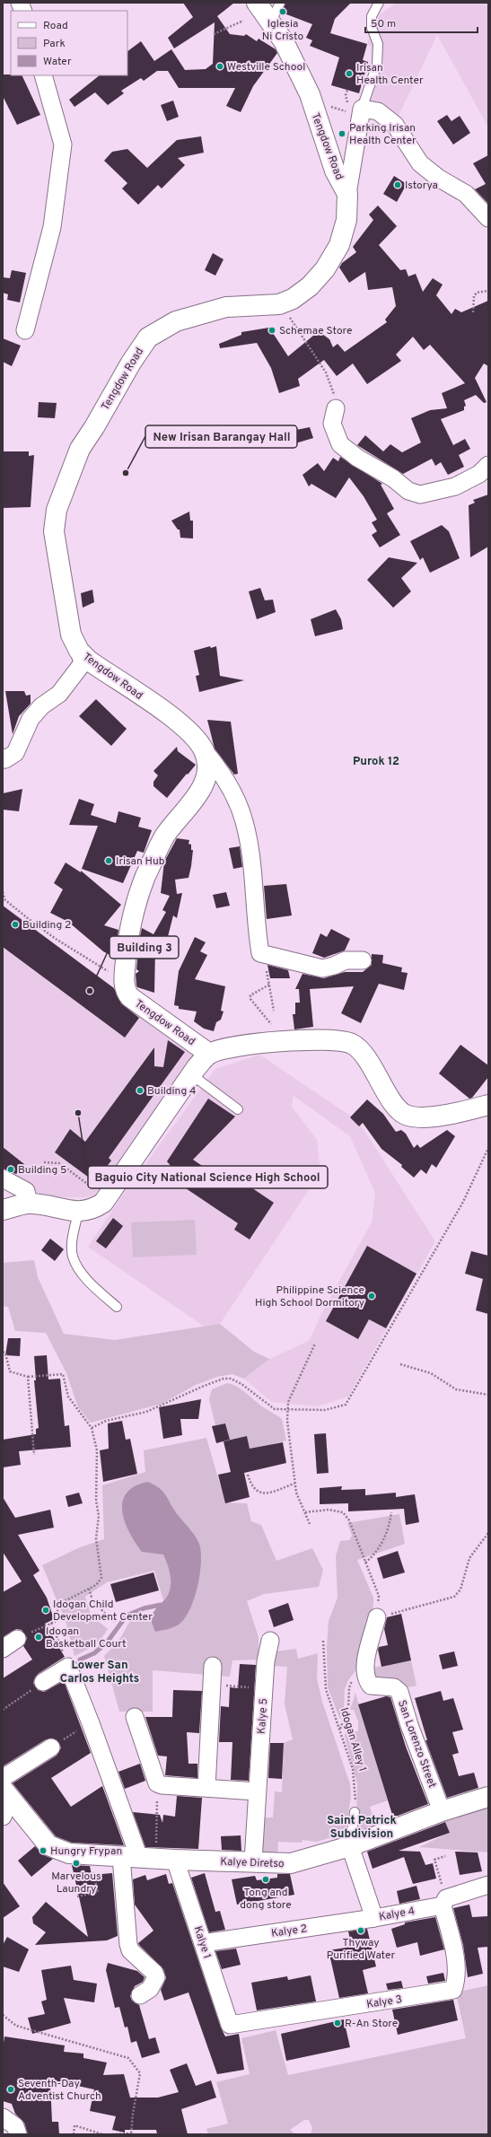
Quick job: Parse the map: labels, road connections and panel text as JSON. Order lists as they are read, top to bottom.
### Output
{
  "streets": {
    "street": [
      "Tengdow Road",
      "Kalye 5",
      "San Lorenzo Street",
      "Kalye Diretso",
      "Kalye 4",
      "Kalye 2",
      "Kalye 1",
      "Kalye 3"
    ],
    "path": ["Idogan Alley 1"]
  },
  "crossings": [
    ["Kalye 5", "Kalye Diretso"],
    ["San Lorenzo Street", "Kalye Diretso"],
    ["Kalye Diretso", "Kalye 4"],
    ["Kalye Diretso", "Kalye 1"],
    ["Kalye 4", "Kalye 2"],
    ["Kalye 4", "Kalye 3"],
    ["Kalye 2", "Kalye 1"],
    ["Kalye 1", "Kalye 3"]
  ],
  "districts": ["Purok 12", "Lower San Carlos Heights", "Saint Patrick Subdivision"],
  "places": [
    "Iglesia Ni Cristo",
    "Westville School",
    "Irisan Health Center",
    "Parking Irisan Health Center",
    "Istorya",
    "Schemae Store",
    "New Irisan Barangay Hall",
    "Irisan Hub",
    "Building 2",
    "Building 3",
    "Building 4",
    "Baguio City National Science High School",
    "Building 5",
    "Philippine Science High School Dormitory",
    "Idogan Child Development Center",
    "Idogan Basketball Court",
    "Hungry Frypan",
    "Marvelous Laundry",
    "Tong and dong store",
    "Thyway Purified Water",
    "R-An Store",
    "Seventh-Day Adventist Church"
  ],
  "legend": ["Road", "Park", "Water"],
  "scale_bar": "50 m"
}
